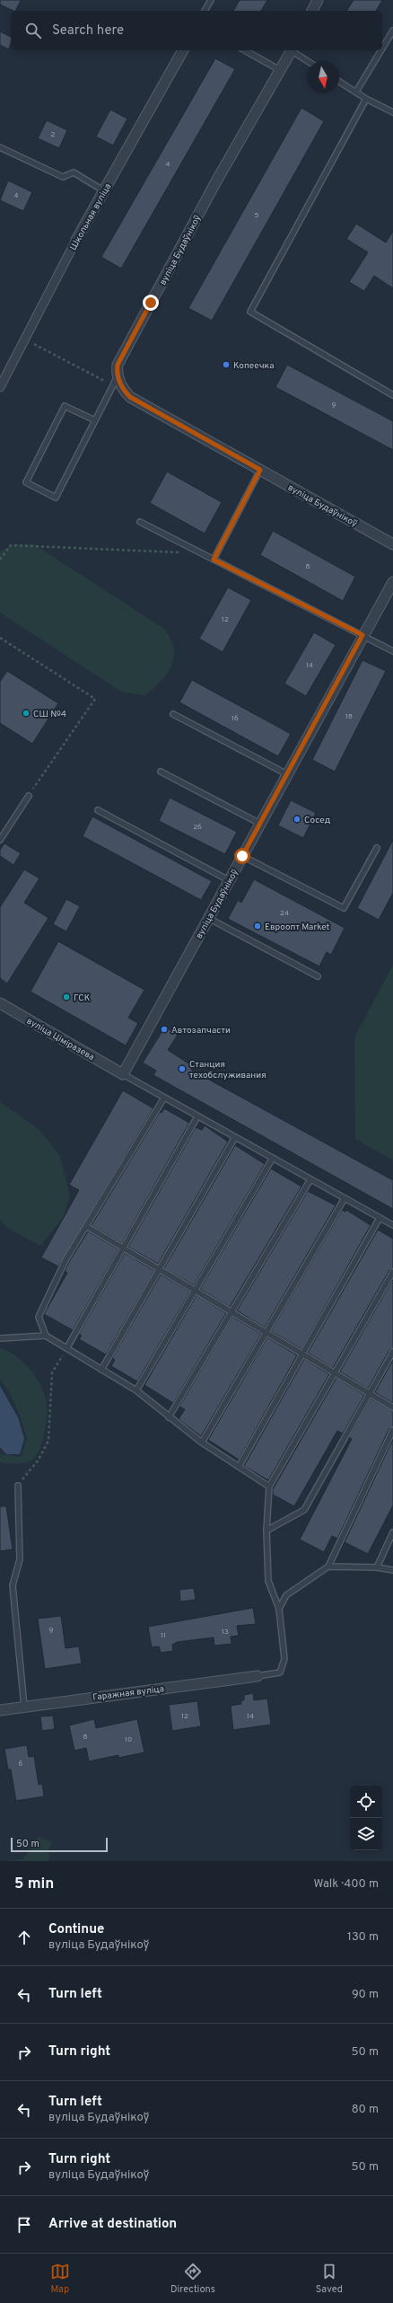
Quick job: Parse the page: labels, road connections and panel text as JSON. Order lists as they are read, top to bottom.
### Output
{
  "streets": {
    "street": [
      "Школьная вуліца",
      "вуліца Будаўнікоў",
      "вуліца Ціміразева",
      "Гаражная вуліца"
    ]
  },
  "crossings": [
    ["вуліца Будаўнікоў", "вуліца Ціміразева"]
  ],
  "places": [
    "Копеечка",
    "СШ №4",
    "Сосед",
    "Евроопт Market",
    "ГСК",
    "Автозапчасти",
    "Станция техобслуживания"
  ],
  "house_numbers": [
    "2",
    "4",
    "4",
    "5",
    "9",
    "8",
    "12",
    "14",
    "18",
    "16",
    "26",
    "24",
    "9",
    "13",
    "11",
    "12",
    "14",
    "8",
    "10",
    "6"
  ],
  "scale_bar": "50 m",
  "north": "bottom",
  "page": {
    "search": "Search here",
    "scale": "50 m",
    "heading": ["5 min", "Walk · 400 m"],
    "list": [
      ["Continue", "вуліца Будаўнікоў", "130 m"],
      ["Turn left", "90 m"],
      ["Turn right", "50 m"],
      ["Turn left", "вуліца Будаўнікоў", "80 m"],
      ["Turn right", "вуліца Будаўнікоў", "50 m"],
      "Arrive at destination"
    ],
    "nav": ["Map", "Directions", "Saved"]
  }
}
